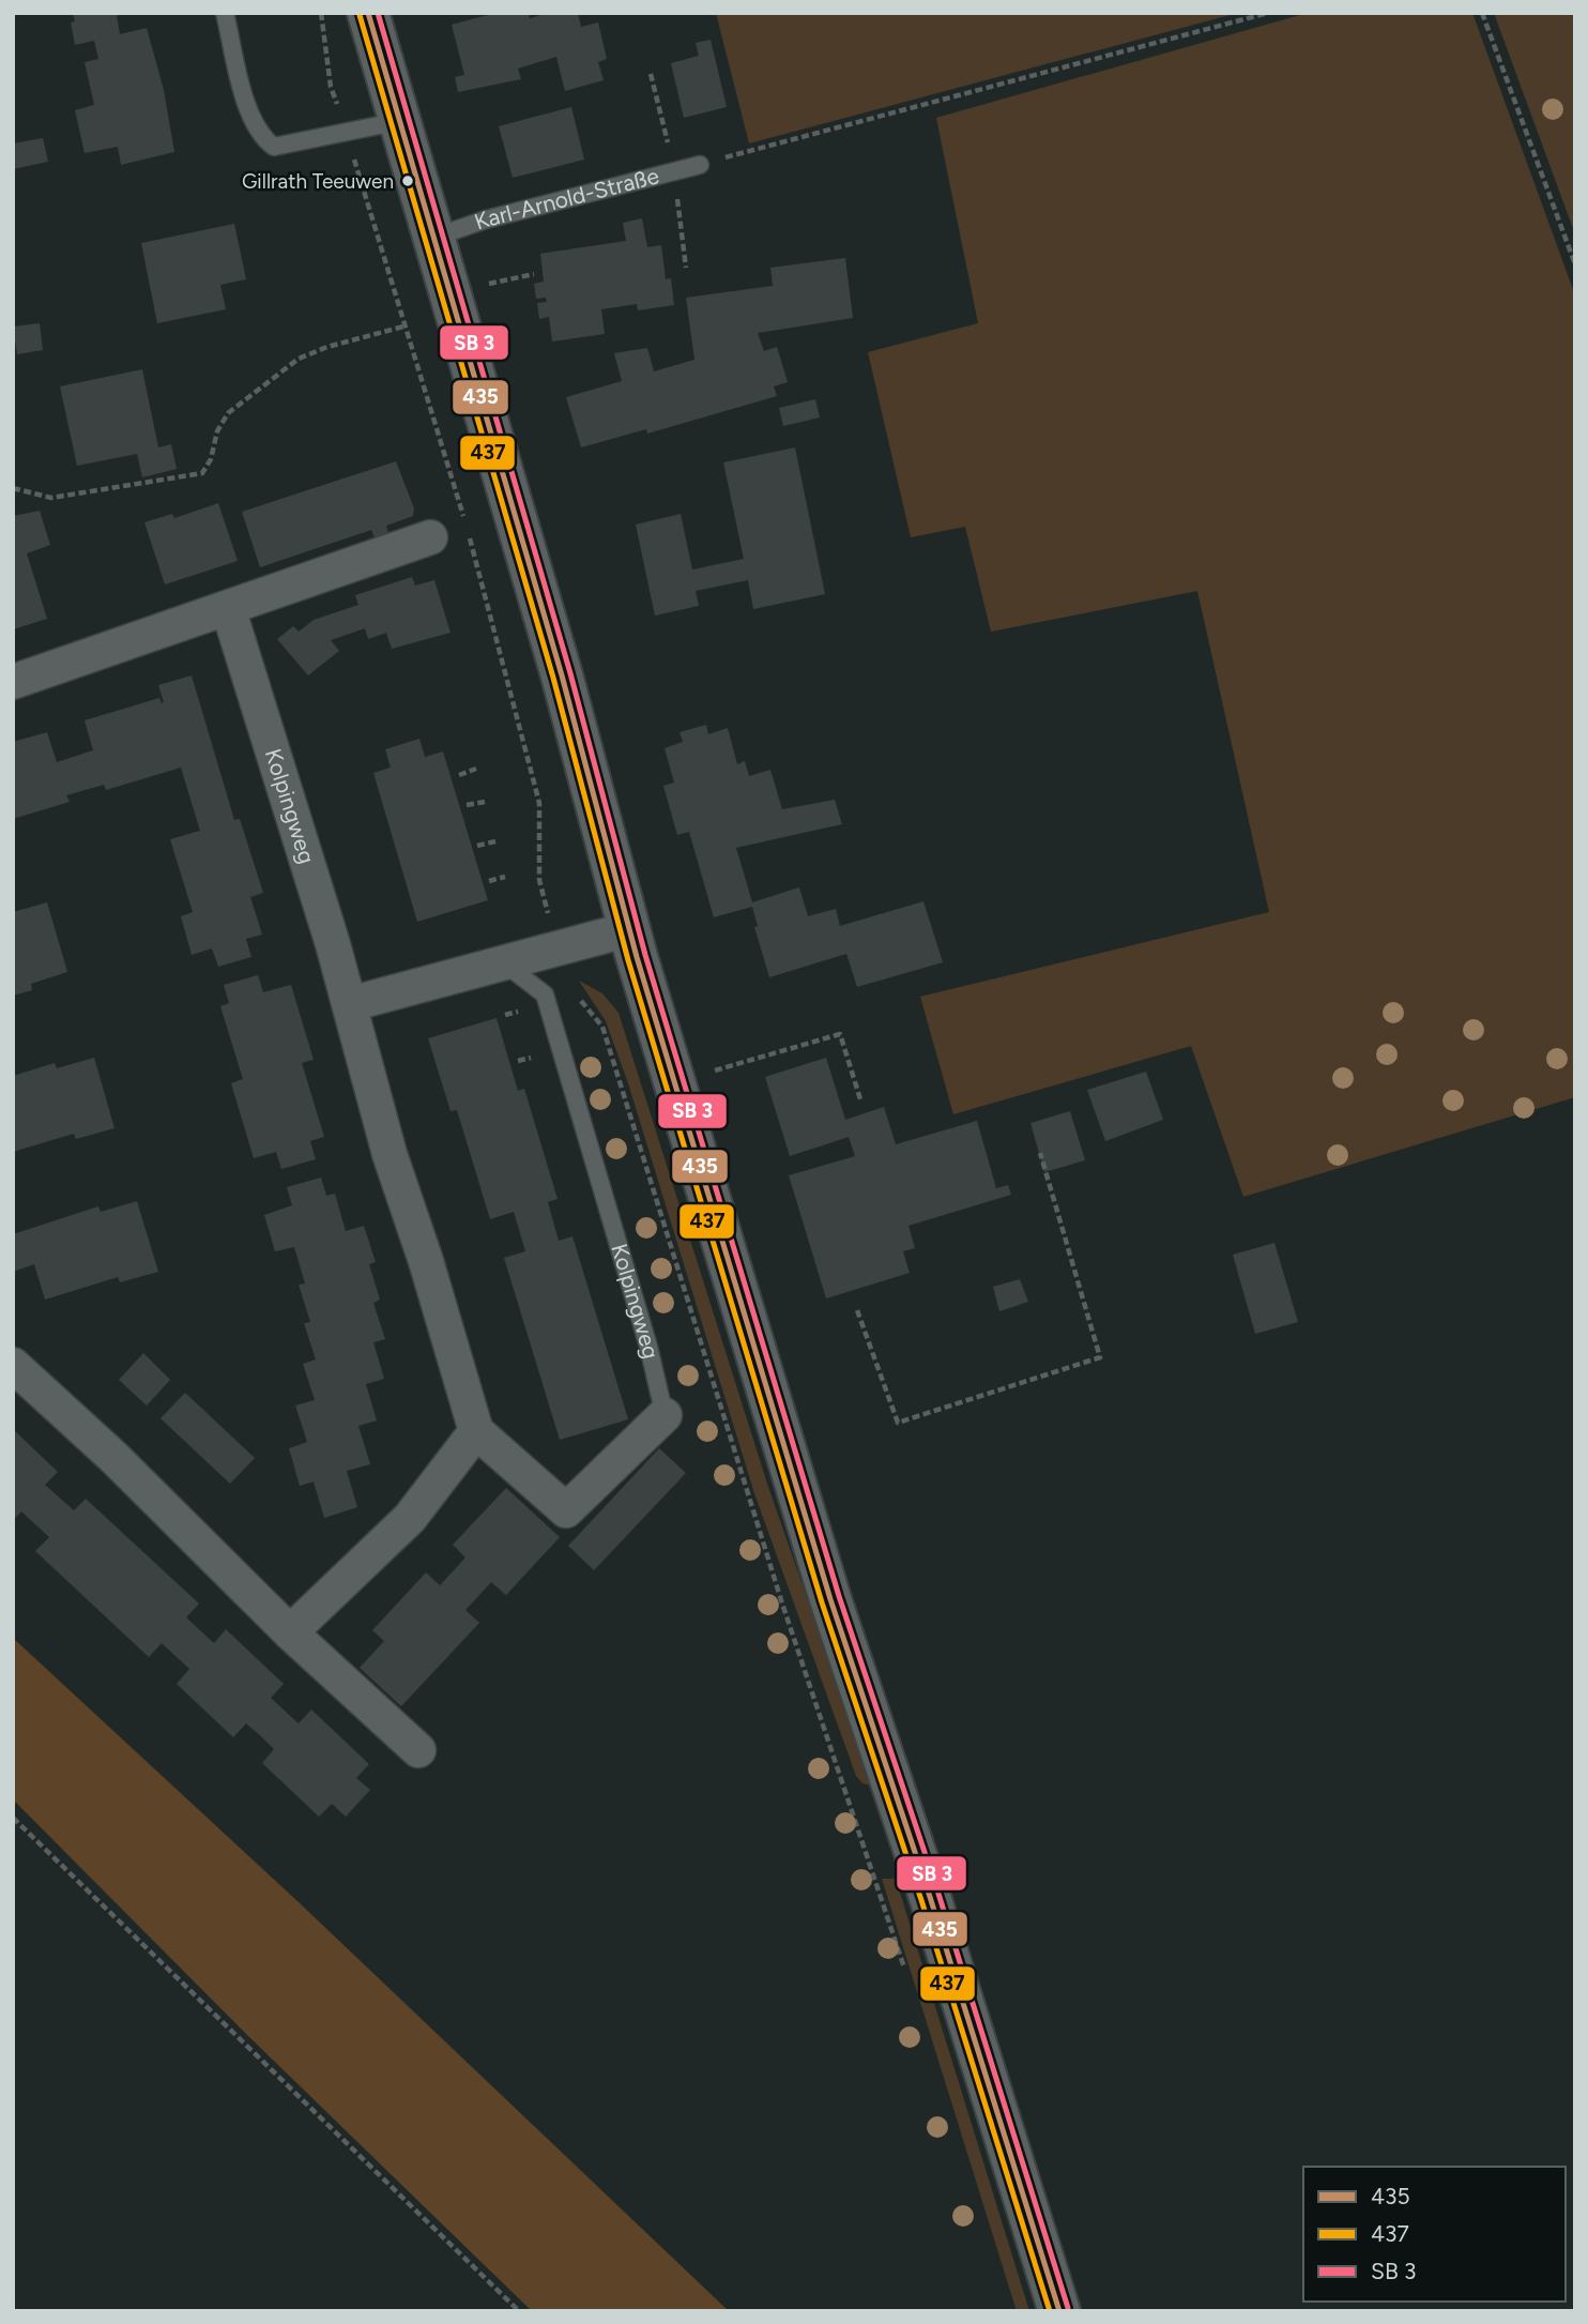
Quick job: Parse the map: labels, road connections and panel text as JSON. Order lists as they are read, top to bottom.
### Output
{
  "streets": {
    "street": ["Kolpingweg"],
    "lane": ["Karl-Arnold-Straße"]
  },
  "places": ["Gillrath Teeuwen"],
  "lines": ["transit line 435", "transit line 437"],
  "legend": ["435", "437", "SB 3"]
}
